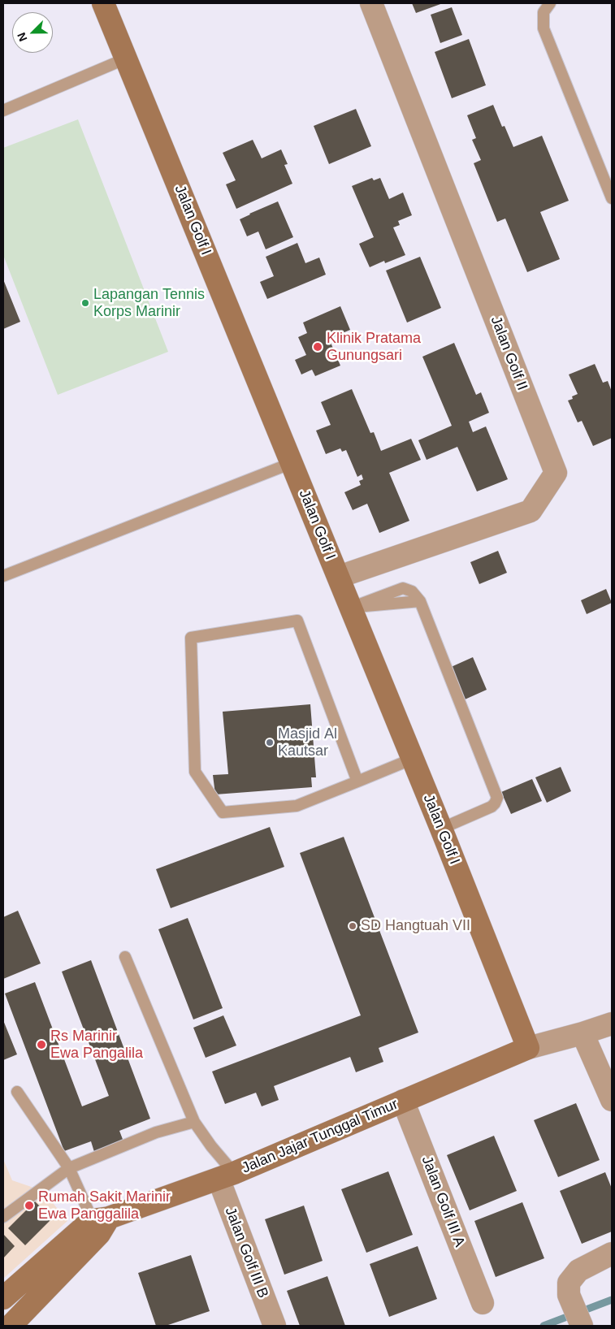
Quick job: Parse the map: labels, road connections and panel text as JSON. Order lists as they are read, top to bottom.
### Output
{
  "streets": {
    "main road": ["Jalan Golf I", "Jalan Jajar Tunggal Timur"],
    "street": ["Jalan Golf II", "Jalan Golf III A", "Jalan Golf III B"]
  },
  "crossings": [
    ["Jalan Golf I", "Jalan Golf II"],
    ["Jalan Golf I", "Jalan Jajar Tunggal Timur"],
    ["Jalan Jajar Tunggal Timur", "Jalan Golf III A"],
    ["Jalan Jajar Tunggal Timur", "Jalan Golf III B"]
  ],
  "places": [
    "Lapangan Tennis Korps Marinir",
    "Klinik Pratama Gunungsari",
    "Masjid Al Kautsar",
    "SD Hangtuah VII",
    "Rs Marinir Ewa Pangalila",
    "Rumah Sakit Marinir Ewa Panggalila"
  ],
  "north": "bottom left"
}
